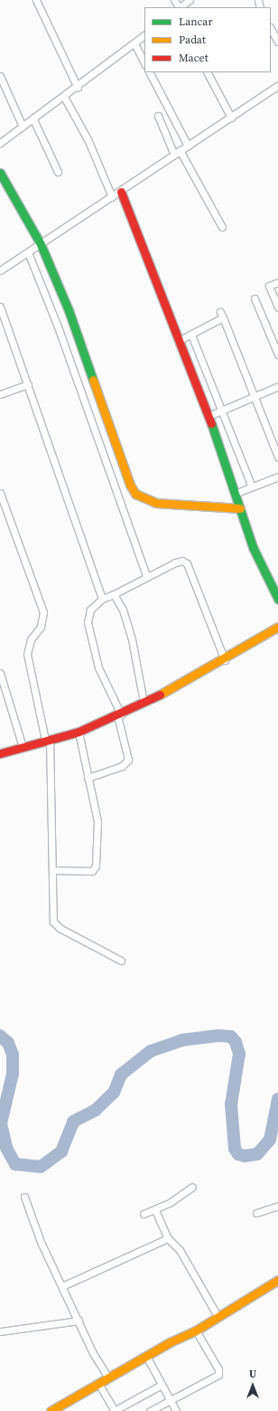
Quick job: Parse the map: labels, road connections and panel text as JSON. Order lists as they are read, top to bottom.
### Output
{
  "legend": ["Lancar", "Padat", "Macet"],
  "north": "top"
}
